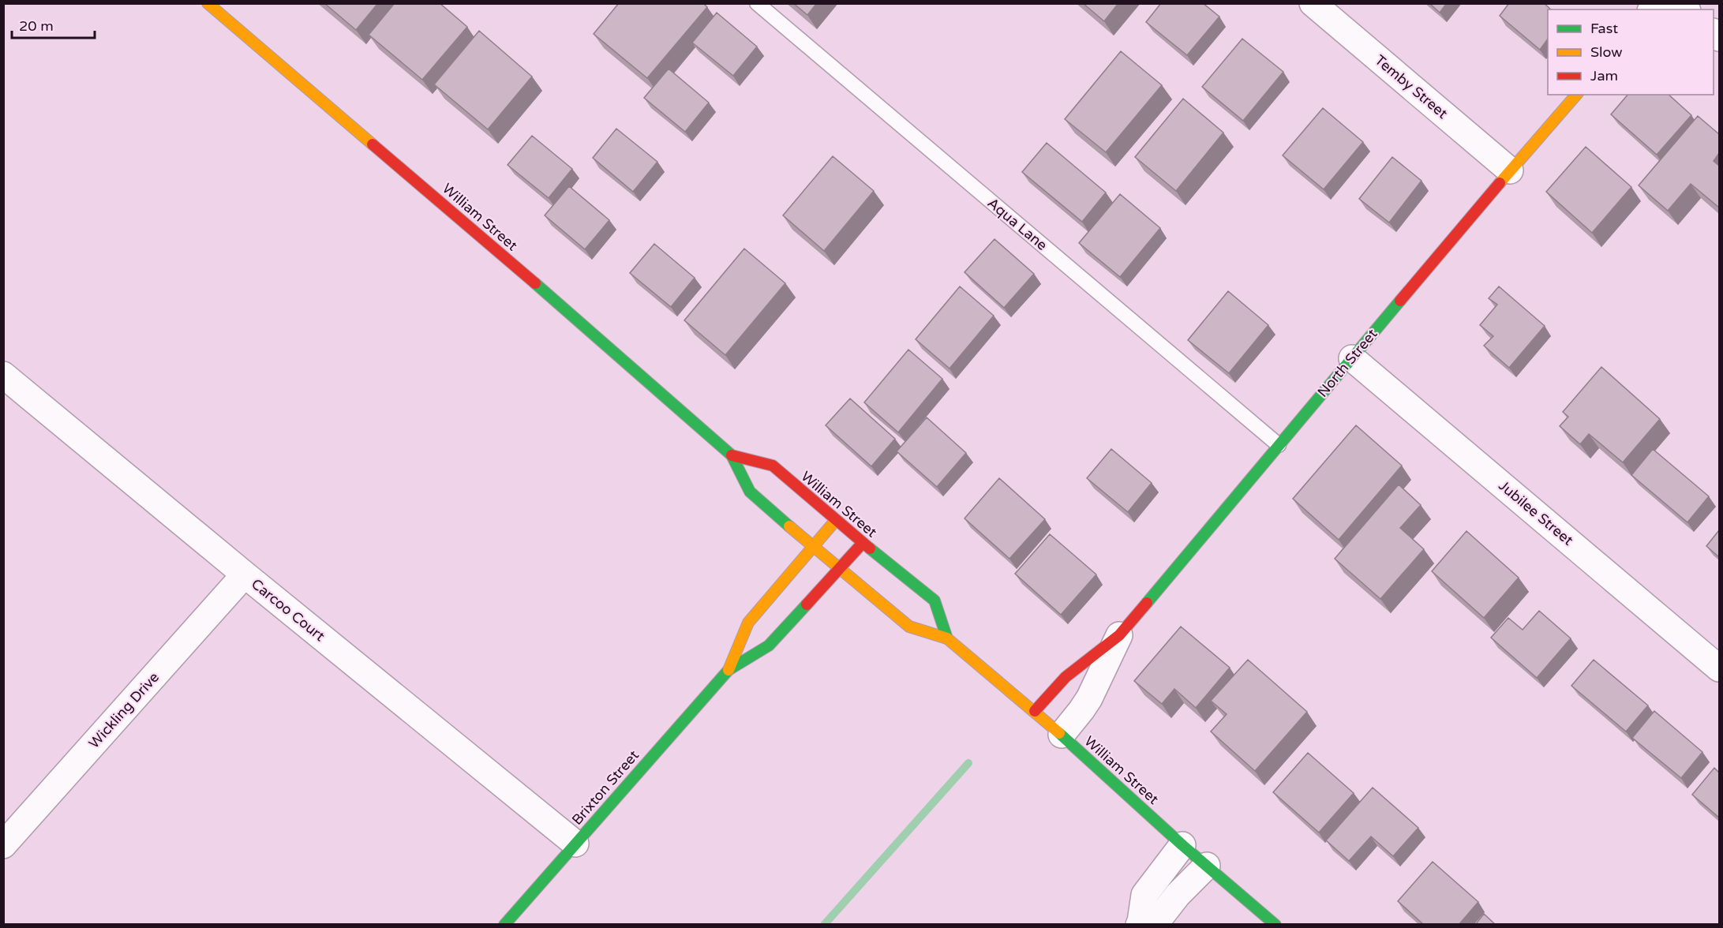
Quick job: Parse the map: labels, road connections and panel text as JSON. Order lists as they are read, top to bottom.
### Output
{
  "streets": {
    "main road": ["William Street", "North Street", "Brixton Street"],
    "street": [
      "Temby Street",
      "Jubilee Street",
      "Carcoo Court",
      "Wickling Drive"
    ],
    "lane": ["Aqua Lane"]
  },
  "crossings": [
    ["Temby Street", "North Street"],
    ["William Street", "North Street"],
    ["William Street", "Brixton Street"],
    ["Aqua Lane", "North Street"],
    ["North Street", "Jubilee Street"],
    ["Carcoo Court", "Wickling Drive"],
    ["Carcoo Court", "Brixton Street"]
  ],
  "legend": ["Fast", "Slow", "Jam"],
  "scale_bar": "20 m"
}
